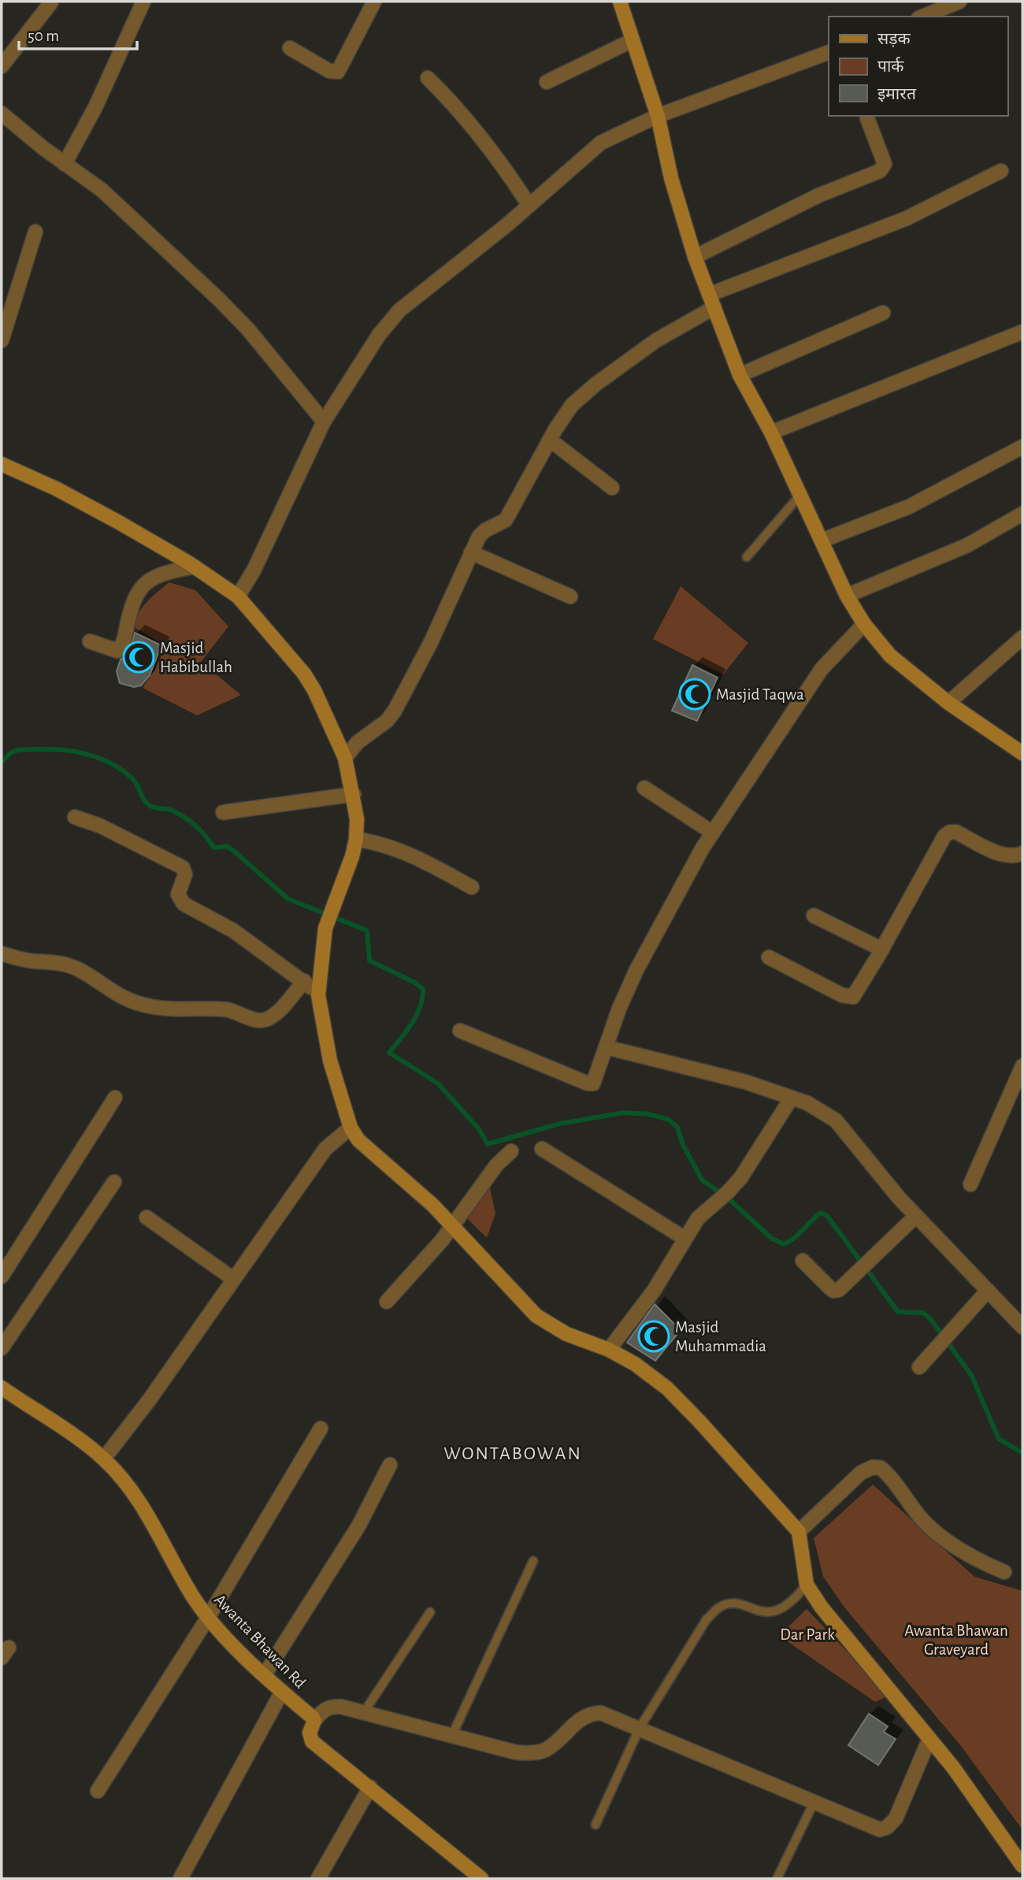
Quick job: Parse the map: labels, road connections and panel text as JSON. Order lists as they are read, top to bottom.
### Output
{
  "streets": {
    "street": ["Awanta Bhawan Rd"]
  },
  "districts": ["WONTABOWAN"],
  "parks": ["Awanta Bhawan Graveyard", "Dar Park"],
  "places": {
    "mosque": ["Masjid Habibullah", "Masjid Taqwa", "Masjid Muhammadia"]
  },
  "legend": ["सड़क", "पार्क", "इमारत"],
  "scale_bar": "50 m"
}
